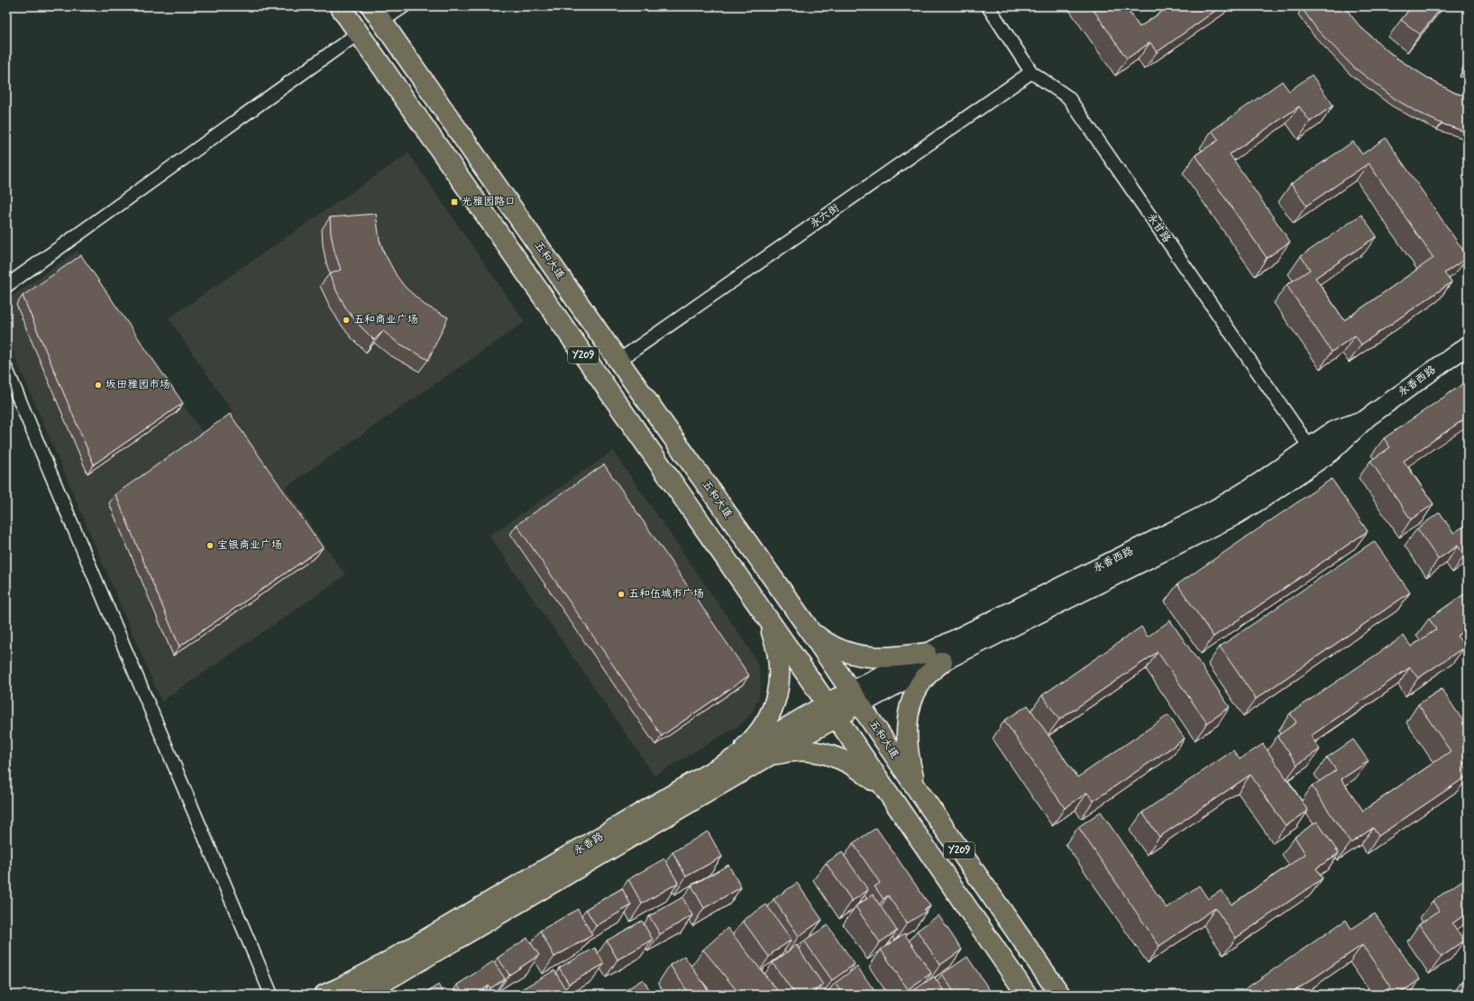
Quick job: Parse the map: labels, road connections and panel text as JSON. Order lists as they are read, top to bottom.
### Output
{
  "streets": {
    "main road": [
      "五和大道",
      "Y209",
      "永香西路",
      "永香路"
    ],
    "street": ["永六街", "永甘路"]
  },
  "crossings": [
    ["永六街", "永甘路"],
    ["永六街", "五和大道"],
    ["永甘路", "永香西路"],
    ["五和大道", "永香西路"],
    ["五和大道", "永香路"],
    ["Y209", "永香路"],
    ["永香西路", "永香路"]
  ],
  "places": {
    "transit": ["光雅园路口"],
    "other": [
      "五和商业广场",
      "坂田雅园市场",
      "宝银商业广场",
      "五和伍城市广场"
    ]
  }
}
